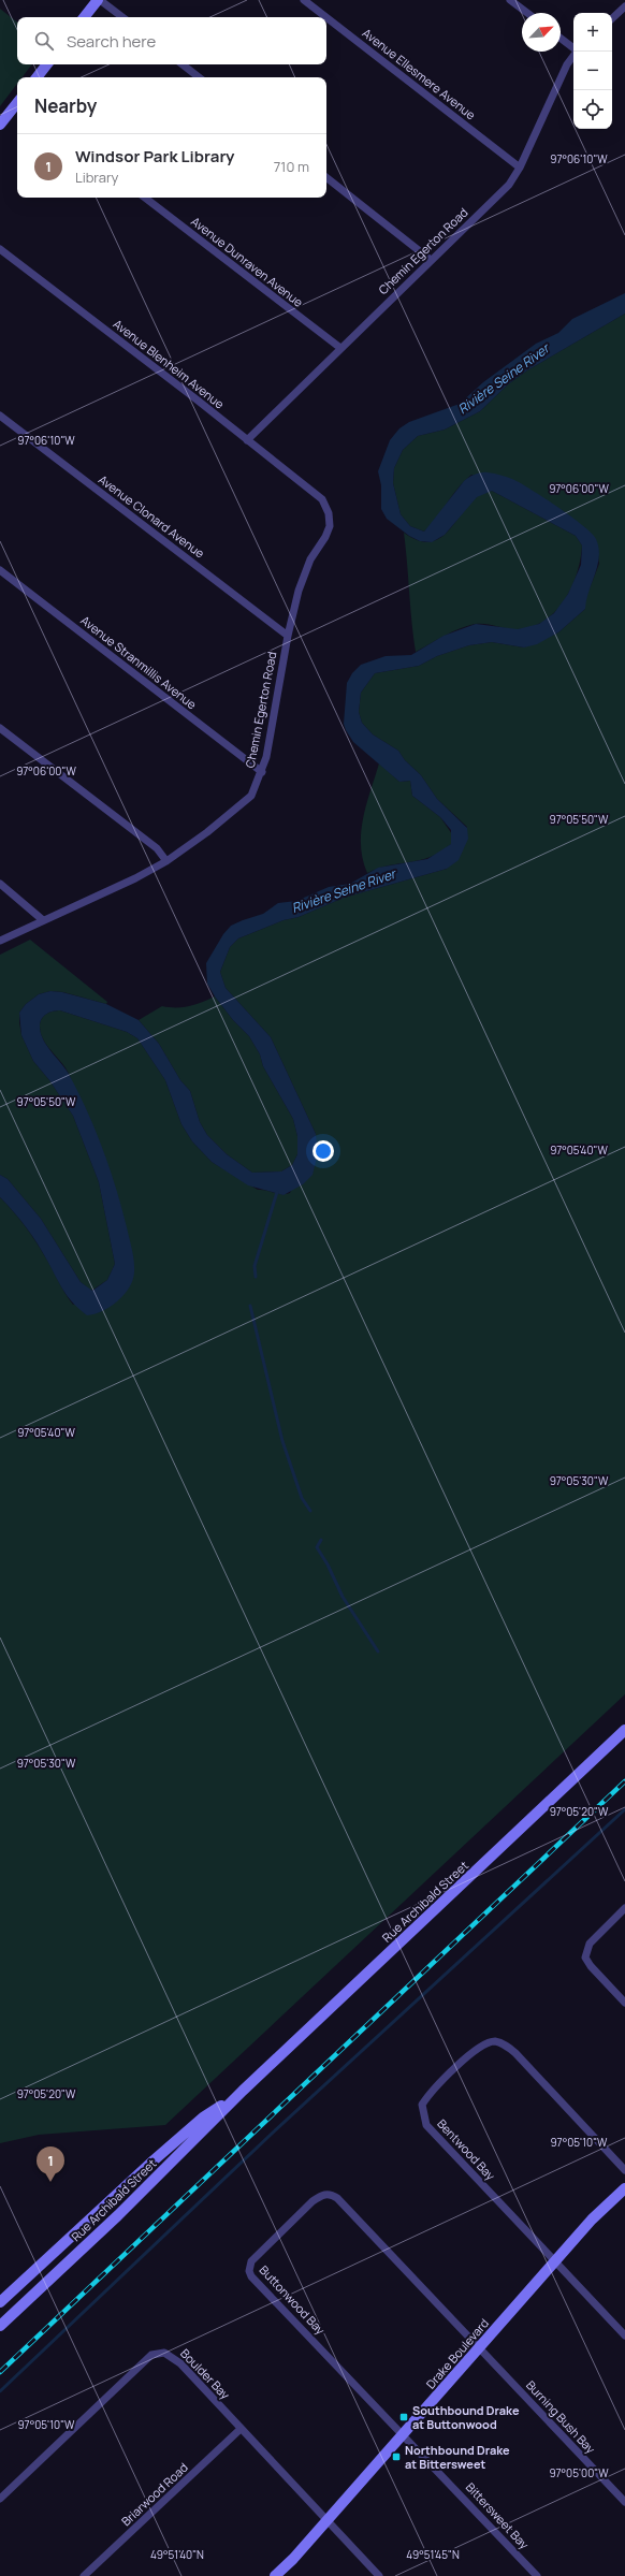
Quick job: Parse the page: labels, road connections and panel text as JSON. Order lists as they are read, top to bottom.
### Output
{
  "streets": {
    "main road": ["Rue Archibald Street", "Drake Boulevard"],
    "street": [
      "Avenue Ellesmere Avenue",
      "Chemin Egerton Road",
      "Avenue Dunraven Avenue",
      "Avenue Blenheim Avenue",
      "Avenue Clonard Avenue",
      "Avenue Stranmillis Avenue",
      "Bentwood Bay",
      "Buttonwood Bay",
      "Boulder Bay",
      "Burning Bush Bay",
      "Briarwood Road",
      "Bittersweet Bay"
    ]
  },
  "crossings": [
    ["Avenue Ellesmere Avenue", "Chemin Egerton Road"],
    ["Chemin Egerton Road", "Avenue Dunraven Avenue"],
    ["Chemin Egerton Road", "Avenue Blenheim Avenue"],
    ["Chemin Egerton Road", "Avenue Clonard Avenue"],
    ["Chemin Egerton Road", "Avenue Stranmillis Avenue"],
    ["Bentwood Bay", "Drake Boulevard"],
    ["Buttonwood Bay", "Drake Boulevard"],
    ["Buttonwood Bay", "Burning Bush Bay"],
    ["Buttonwood Bay", "Bittersweet Bay"],
    ["Drake Boulevard", "Boulder Bay"],
    ["Drake Boulevard", "Burning Bush Bay"],
    ["Drake Boulevard", "Bittersweet Bay"],
    ["Boulder Bay", "Briarwood Road"]
  ],
  "water": ["Rivière Seine River"],
  "places": {
    "transit": ["Southbound Drake at Buttonwood", "Northbound Drake at Bittersweet"]
  },
  "north": "top right",
  "page": {
    "map_buttons": ["+", "−"],
    "search": "Search here",
    "heading": "Nearby",
    "list": [
      {
        "mark": "1",
        "name": "Windsor Park Library",
        "note": "Library",
        "value": "710 m"
      }
    ],
    "pins": "1"
  },
  "coordinates": [
    "97°06'10\"W",
    "97°06'00\"W",
    "97°05'50\"W",
    "97°05'40\"W",
    "97°05'30\"W",
    "97°05'20\"W",
    "97°05'10\"W",
    "97°05'00\"W",
    "49°51'40\"N",
    "49°51'45\"N"
  ]
}
